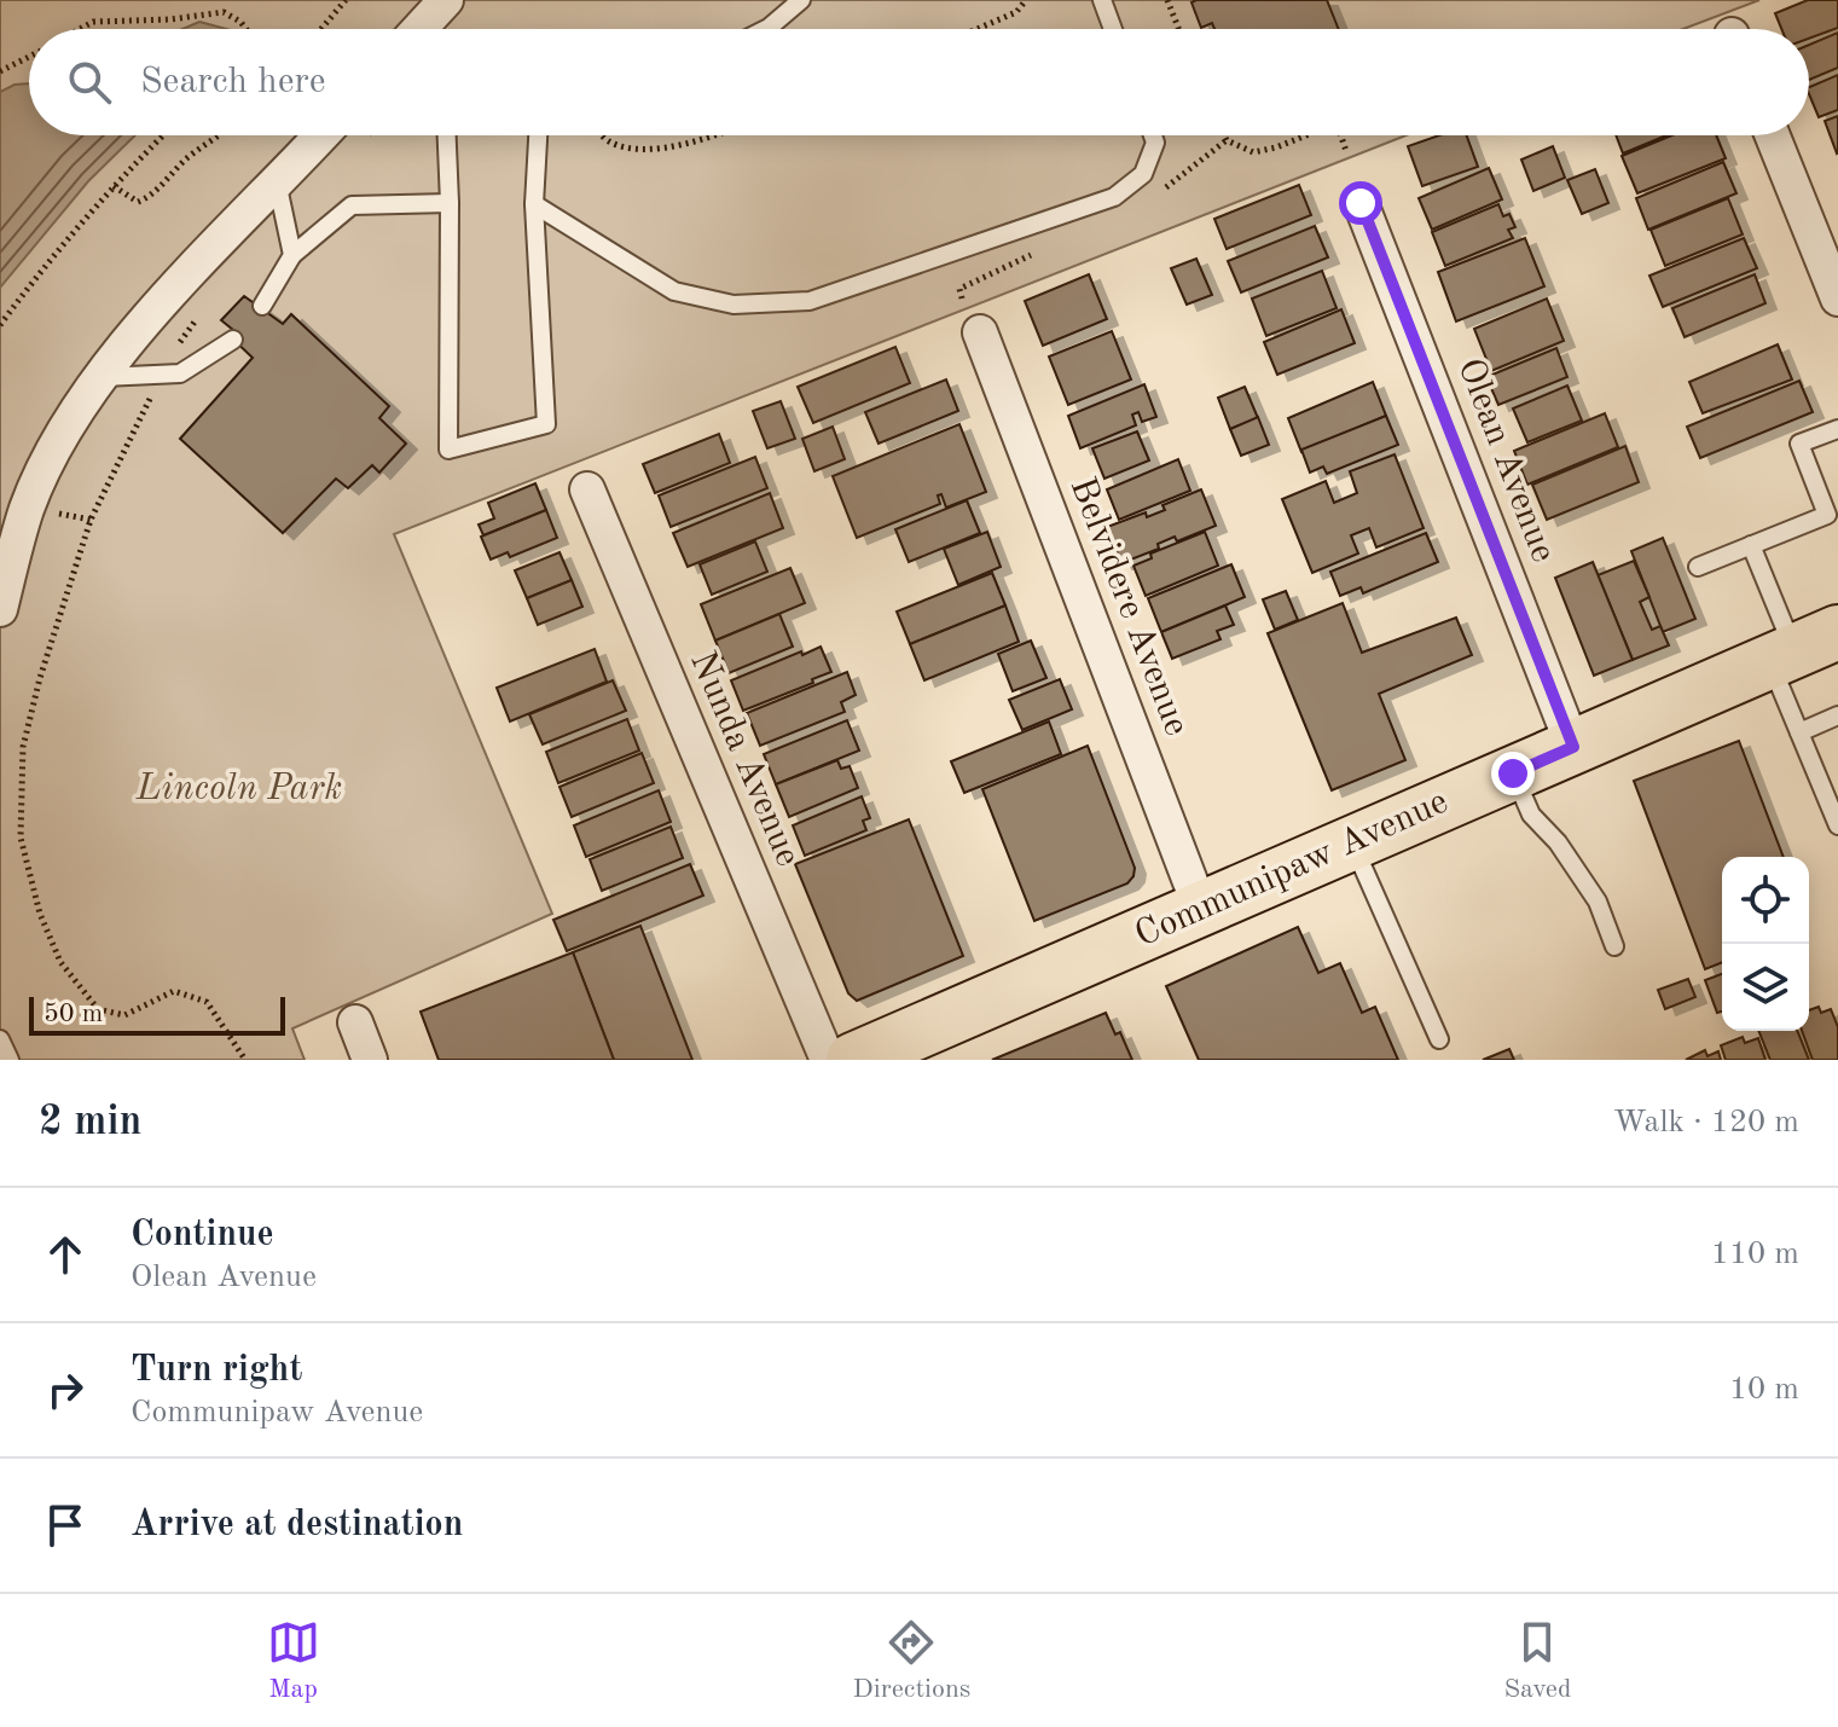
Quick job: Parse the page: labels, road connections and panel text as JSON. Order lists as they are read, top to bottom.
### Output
{
  "streets": {
    "main road": ["Communipaw Avenue"],
    "street": ["Olean Avenue", "Belvidere Avenue", "Nunda Avenue"]
  },
  "crossings": [
    ["Olean Avenue", "Communipaw Avenue"],
    ["Belvidere Avenue", "Communipaw Avenue"]
  ],
  "parks": ["Lincoln Park"],
  "scale_bar": "50 m",
  "page": {
    "search": "Search here",
    "scale": "50 m",
    "heading": ["2 min", "Walk · 120 m"],
    "list": [
      ["Continue", "Olean Avenue", "110 m"],
      ["Turn right", "Communipaw Avenue", "10 m"],
      "Arrive at destination"
    ],
    "nav": ["Map", "Directions", "Saved"]
  }
}
